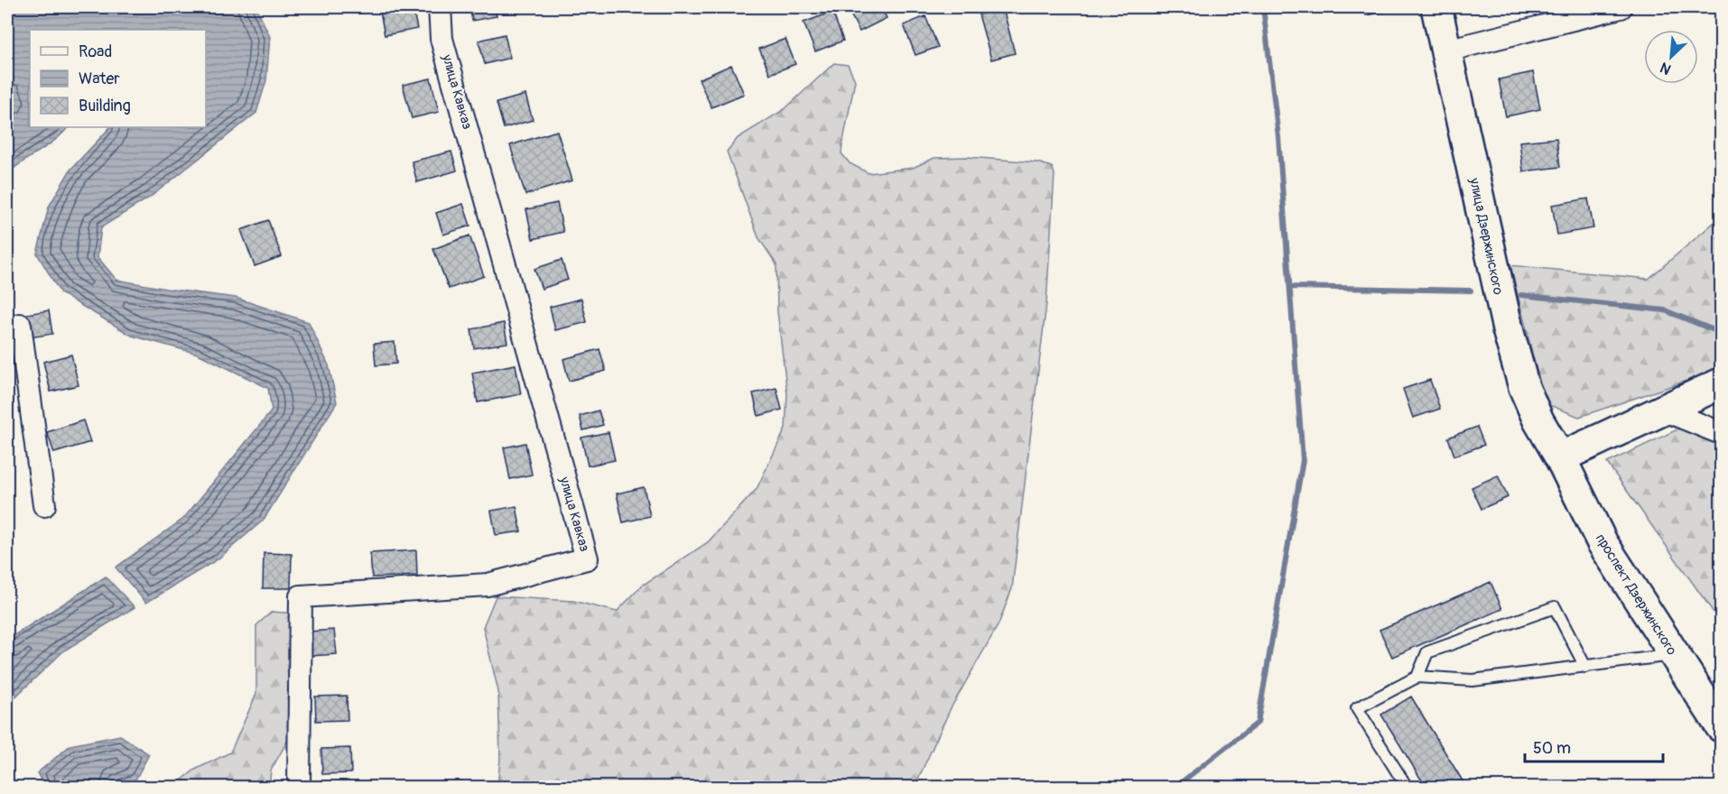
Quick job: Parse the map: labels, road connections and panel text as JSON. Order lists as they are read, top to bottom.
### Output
{
  "streets": {
    "main road": ["улица Дзержинского", "проспект Дзержинского"],
    "street": ["улица Кавказ"]
  },
  "crossings": [
    ["улица Дзержинского", "проспект Дзержинского"]
  ],
  "legend": ["Road", "Water", "Building"],
  "scale_bar": "50 m",
  "north": "bottom left"
}
